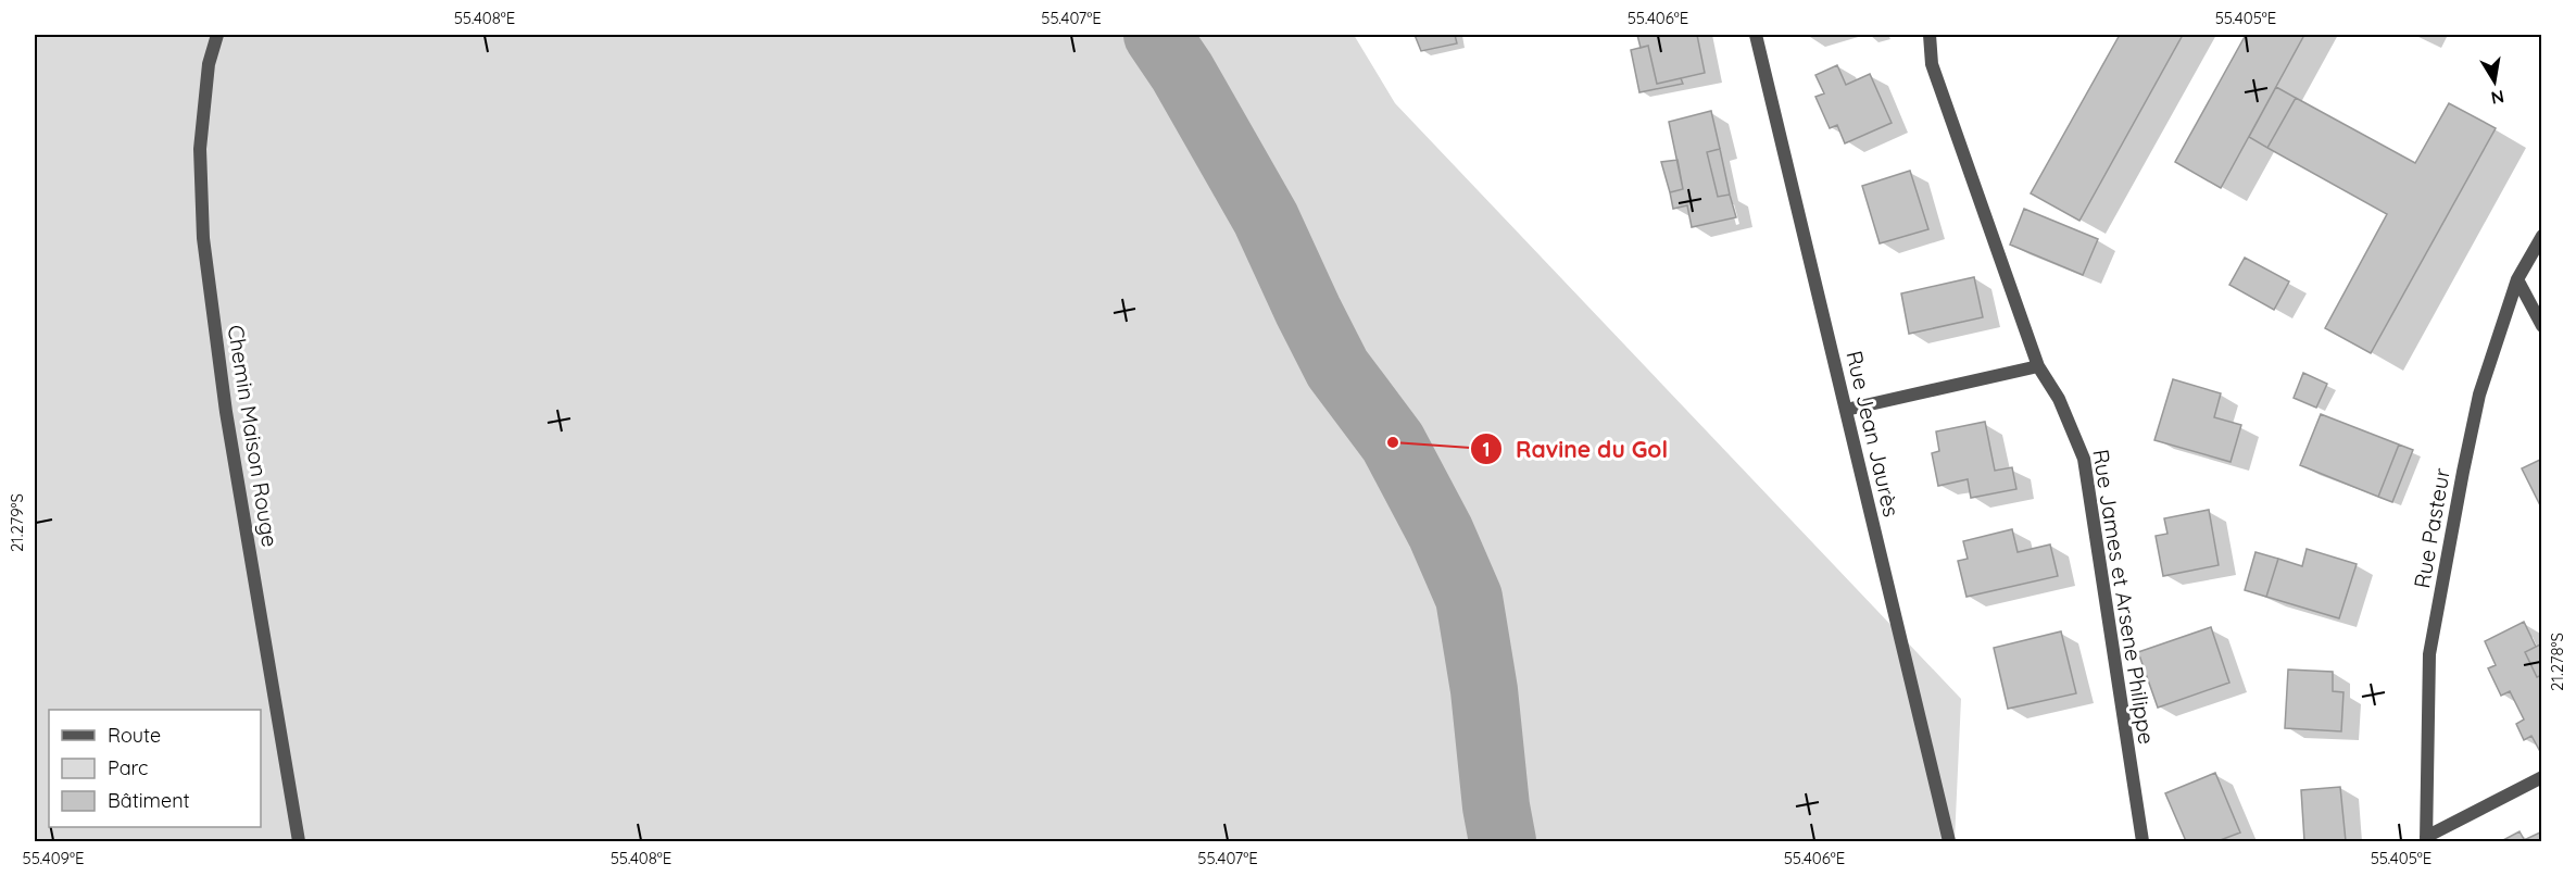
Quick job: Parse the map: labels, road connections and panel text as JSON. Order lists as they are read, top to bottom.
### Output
{
  "streets": {
    "street": [
      "Rue Jean Jaurès",
      "Chemin Maison Rouge",
      "Rue Pasteur",
      "Rue James et Arsene Philippe"
    ]
  },
  "places": ["Ravine du Gol"],
  "legend": ["Route", "Parc", "Bâtiment"],
  "north": "bottom",
  "coordinates": [
    "55.408°E",
    "55.407°E",
    "55.406°E",
    "55.405°E",
    "21.279°S",
    "21.278°S",
    "55.409°E"
  ]
}
